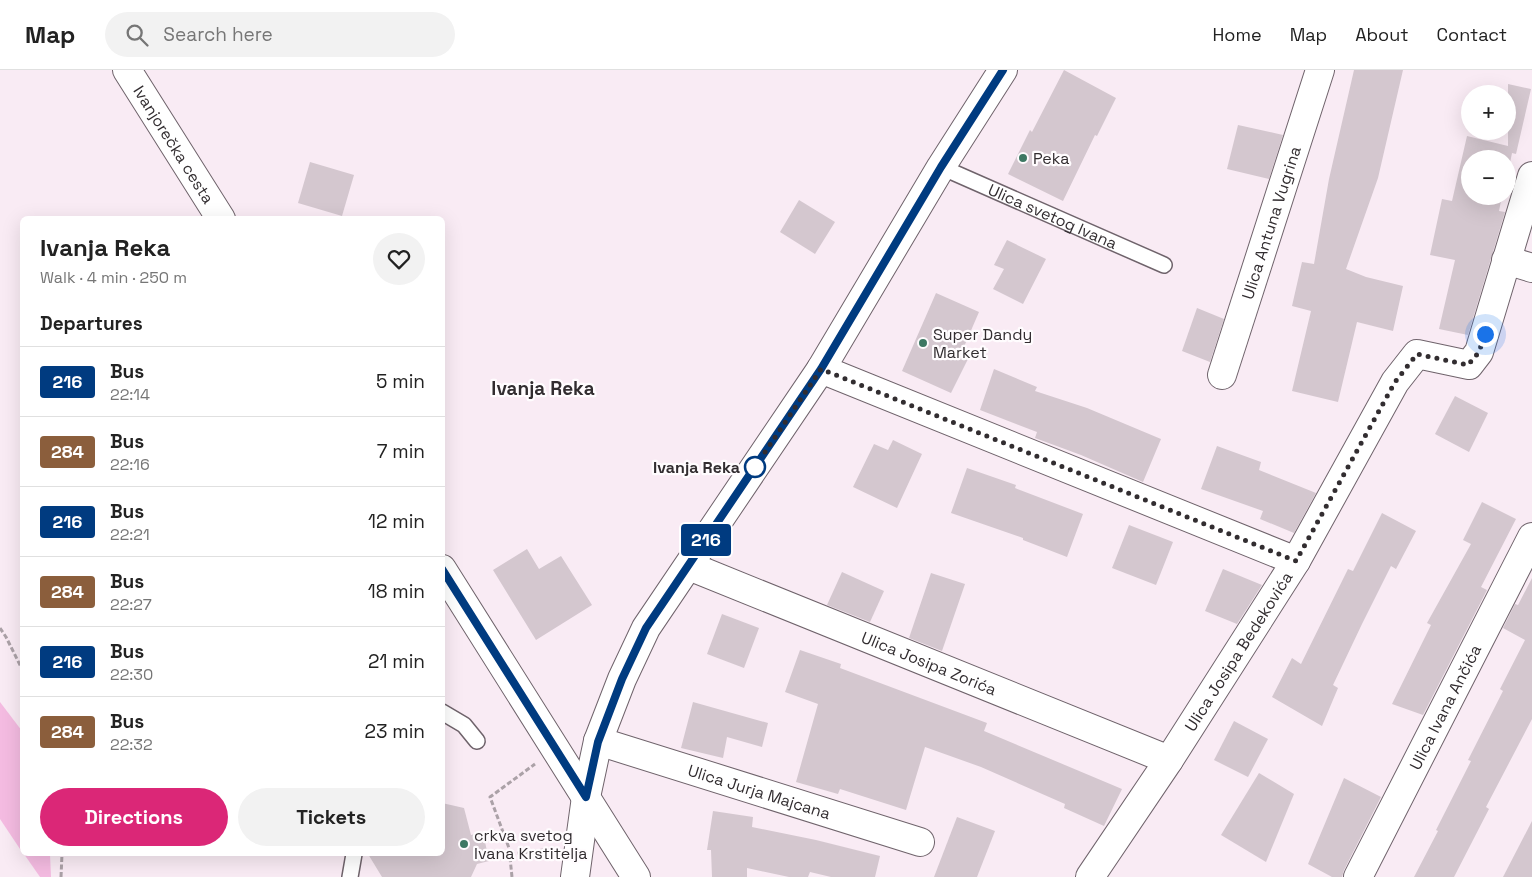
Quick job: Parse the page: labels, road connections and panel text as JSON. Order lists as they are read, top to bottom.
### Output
{
  "streets": {
    "street": [
      "Ivanjorečka cesta",
      "Ulica Antuna Vugrina",
      "Ulica Josipa Bedekovića",
      "Ulica Josipa Zorića",
      "Ulica Ivana Ančića",
      "Ulica Jurja Majcana"
    ],
    "lane": ["Ulica svetog Ivana"]
  },
  "crossings": [
    ["Ulica Josipa Bedekovića", "Ulica Josipa Zorića"]
  ],
  "districts": ["Ivanja Reka"],
  "places": [
    "Peka",
    "Super Dandy Market",
    "Ivanja Reka",
    "crkva svetog Ivana Krstitelja"
  ],
  "lines": ["bus line 216"],
  "page": {
    "header": "Map",
    "search": "Search here",
    "nav": [
      "Home",
      "Map",
      "About",
      "Contact"
    ],
    "on_map": "216",
    "map_buttons": ["+", "−"],
    "heading": [
      ["Ivanja Reka", "Walk · 4 min · 250 m"],
      "Departures"
    ],
    "list": [
      {
        "mark": "216",
        "name": "Bus",
        "note": "22:14",
        "value": "5 min"
      },
      {
        "mark": "284",
        "name": "Bus",
        "note": "22:16",
        "value": "7 min"
      },
      {
        "mark": "216",
        "name": "Bus",
        "note": "22:21",
        "value": "12 min"
      },
      {
        "mark": "284",
        "name": "Bus",
        "note": "22:27",
        "value": "18 min"
      },
      {
        "mark": "216",
        "name": "Bus",
        "note": "22:30",
        "value": "21 min"
      },
      {
        "mark": "284",
        "name": "Bus",
        "note": "22:32",
        "value": "23 min"
      }
    ],
    "buttons": ["Directions", "Tickets"]
  }
}
